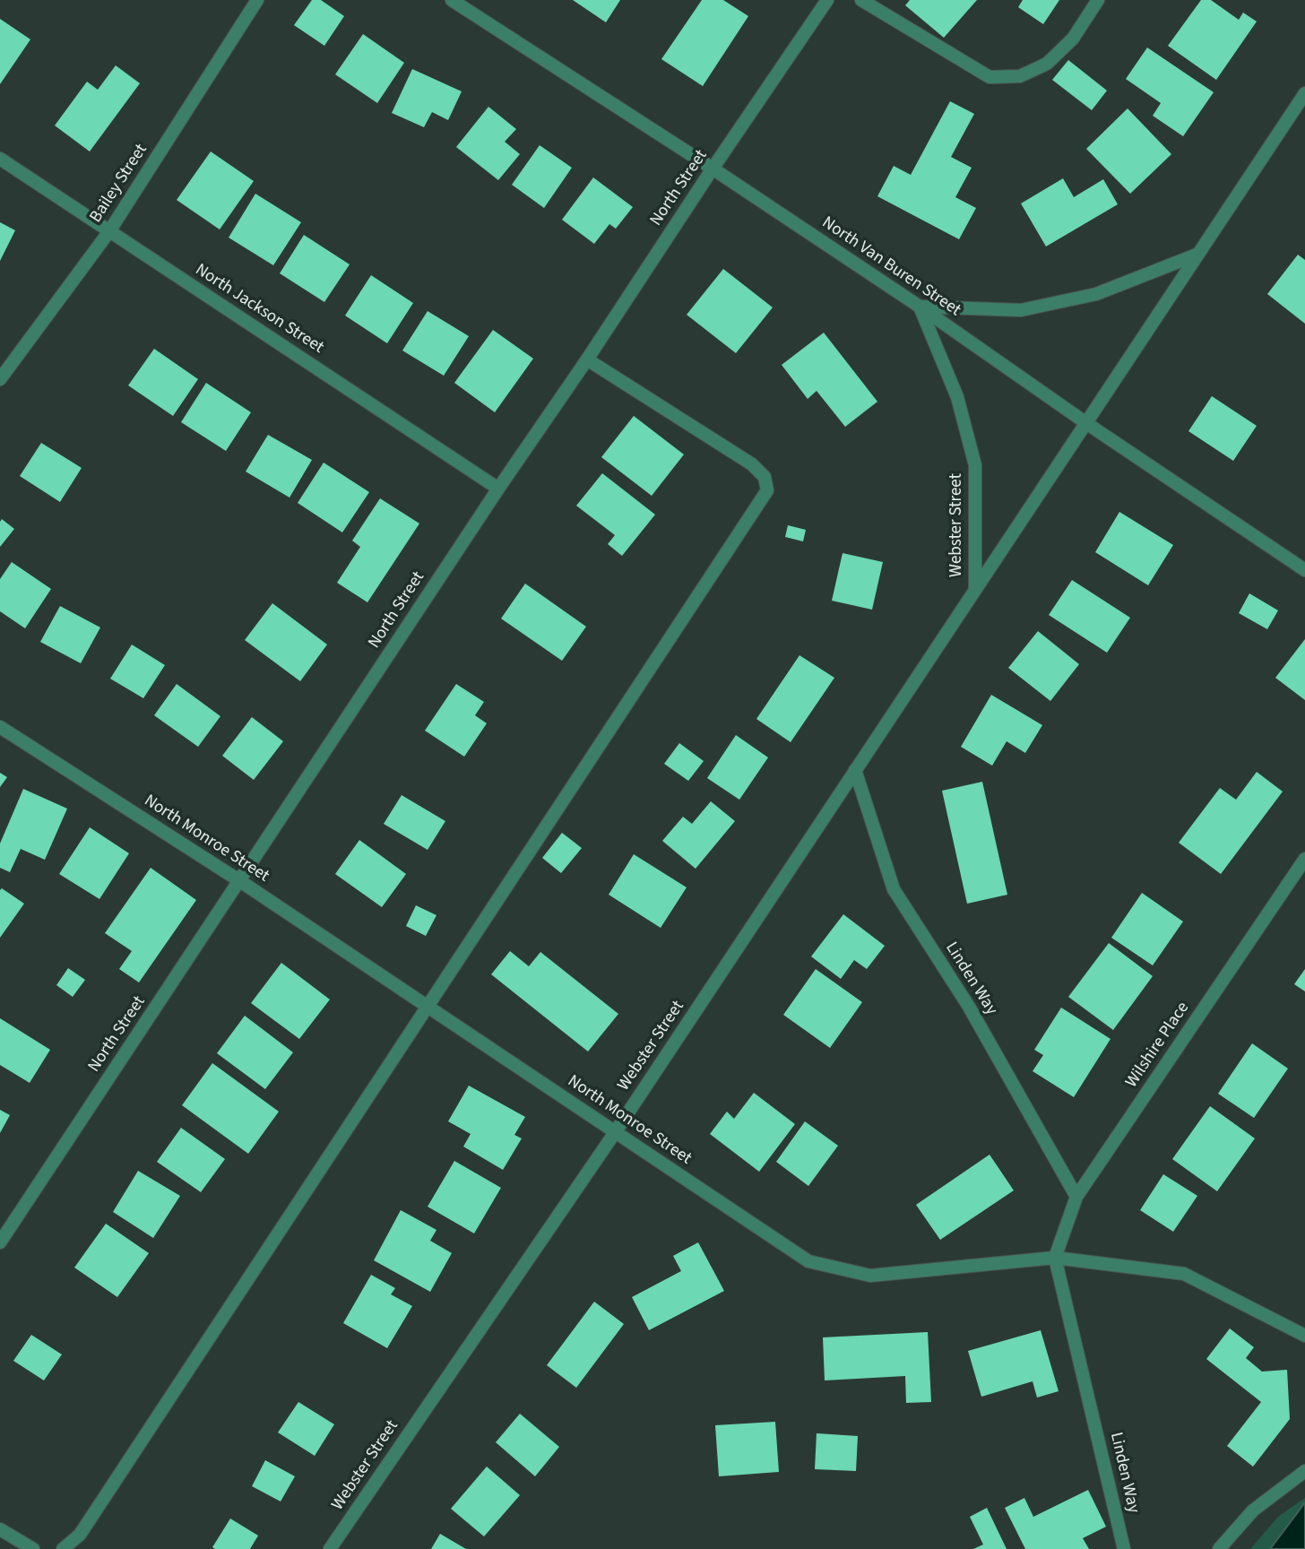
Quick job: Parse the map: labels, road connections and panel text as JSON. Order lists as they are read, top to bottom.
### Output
{
  "streets": {
    "street": [
      "Bailey Street",
      "North Street",
      "North Van Buren Street",
      "North Jackson Street",
      "Webster Street",
      "North Monroe Street",
      "Linden Way",
      "Wilshire Place"
    ]
  },
  "crossings": [
    ["Bailey Street", "North Jackson Street"],
    ["North Street", "North Van Buren Street"],
    ["North Street", "North Jackson Street"],
    ["North Street", "North Monroe Street"],
    ["North Van Buren Street", "Webster Street"],
    ["Webster Street", "North Monroe Street"],
    ["Webster Street", "Linden Way"],
    ["North Monroe Street", "Linden Way"],
    ["North Monroe Street", "Wilshire Place"],
    ["Linden Way", "Wilshire Place"]
  ]
}
